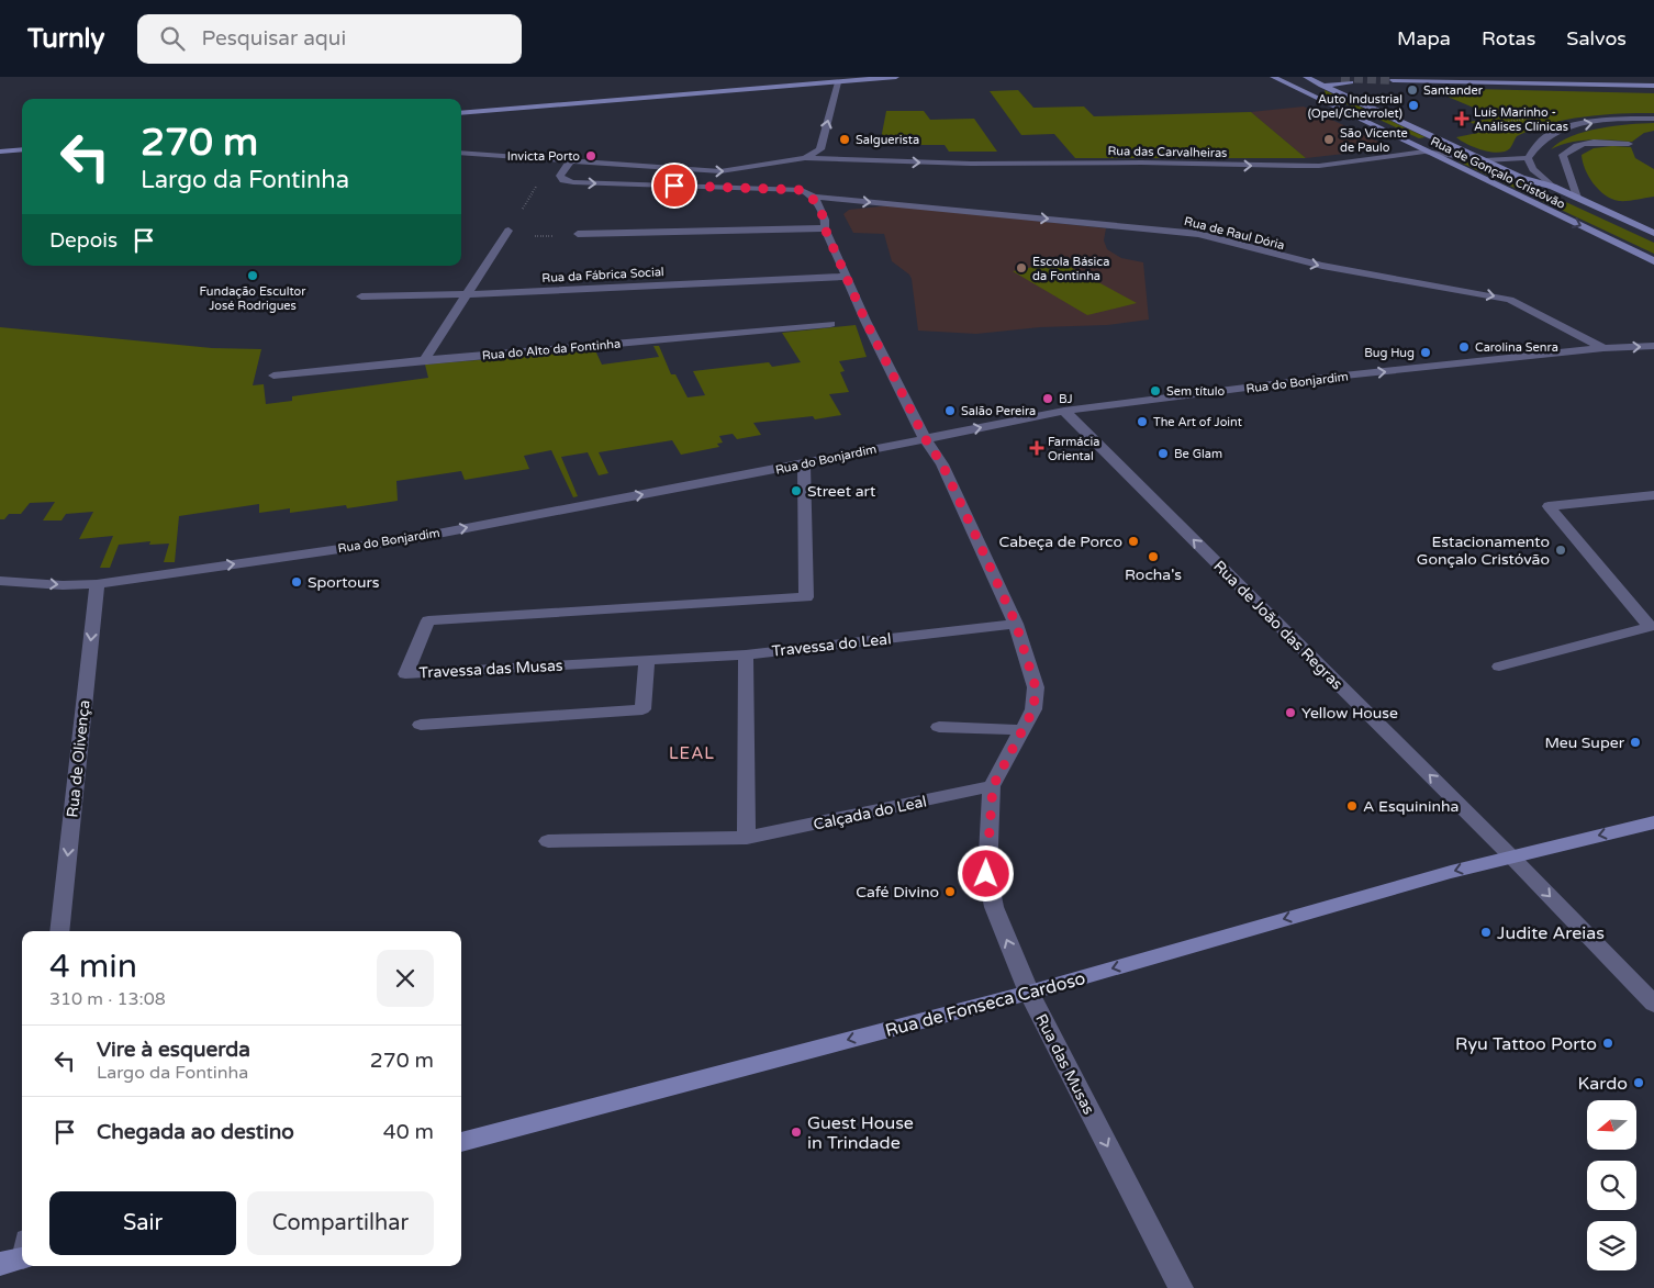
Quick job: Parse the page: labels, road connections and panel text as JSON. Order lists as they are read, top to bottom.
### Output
{
  "streets": {
    "main road": ["Rua de Gonçalo Cristóvão", "Rua de Fonseca Cardoso"],
    "street": [
      "Rua das Carvalheiras",
      "Rua de Raul Dória",
      "Rua da Fábrica Social",
      "Rua do Alto da Fontinha",
      "Rua do Bonjardim",
      "Rua de João das Regras",
      "Travessa do Leal",
      "Travessa das Musas",
      "Rua de Olivença",
      "Calçada do Leal",
      "Rua das Musas"
    ]
  },
  "crossings": [
    ["Rua das Carvalheiras", "Rua de Gonçalo Cristóvão"],
    ["Rua das Carvalheiras", "Rua de Raul Dória"],
    ["Rua de Raul Dória", "Rua do Bonjardim"],
    ["Rua de Raul Dória", "Rua das Musas"],
    ["Rua da Fábrica Social", "Rua das Musas"],
    ["Rua do Bonjardim", "Rua de João das Regras"],
    ["Rua do Bonjardim", "Travessa das Musas"],
    ["Rua do Bonjardim", "Rua de Olivença"],
    ["Rua do Bonjardim", "Rua das Musas"],
    ["Rua de João das Regras", "Rua de Fonseca Cardoso"],
    ["Travessa do Leal", "Travessa das Musas"],
    ["Travessa do Leal", "Rua das Musas"],
    ["Calçada do Leal", "Rua das Musas"],
    ["Rua de Fonseca Cardoso", "Rua das Musas"]
  ],
  "one_way": [
    "Rua das Carvalheiras",
    "Rua de Raul Dória",
    "Rua do Bonjardim",
    "Rua de Olivença",
    "Rua de Fonseca Cardoso"
  ],
  "districts": ["LEAL"],
  "places": {
    "other": [
      "Santander",
      "Auto Industrial (Opel/Chevrolet)",
      "Salguerista",
      "São Vicente de Paulo",
      "Invicta Porto",
      "Escola Básica da Fontinha",
      "Fundação Escultor José Rodrigues",
      "Carolina Senra",
      "Bug Hug",
      "Sem título",
      "BJ",
      "Salão Pereira",
      "The Art of Joint",
      "Be Glam",
      "Street art",
      "Cabeça de Porco",
      "Estacionamento Gonçalo Cristóvão",
      "Rocha's",
      "Sportours",
      "Yellow House",
      "Meu Super",
      "A Esquininha",
      "Café Divino",
      "Judite Areias",
      "Ryu Tattoo Porto",
      "Kardo",
      "Guest House in Trindade"
    ],
    "health": ["Luís Marinho - Análises Clínicas", "Farmácia Oriental"]
  },
  "north": "left",
  "page": {
    "header": "Turnly",
    "search": "Pesquisar aqui",
    "nav": ["Mapa", "Rotas", "Salvos"],
    "turn": ["270 m", "Largo da Fontinha"],
    "then": "Depois",
    "heading": ["4 min", "310 m · 13:08"],
    "list": [
      {
        "name": "Vire à esquerda",
        "note": "Largo da Fontinha",
        "value": "270 m"
      },
      {
        "name": "Chegada ao destino",
        "value": "40 m"
      }
    ],
    "buttons": ["Sair", "Compartilhar"]
  }
}
